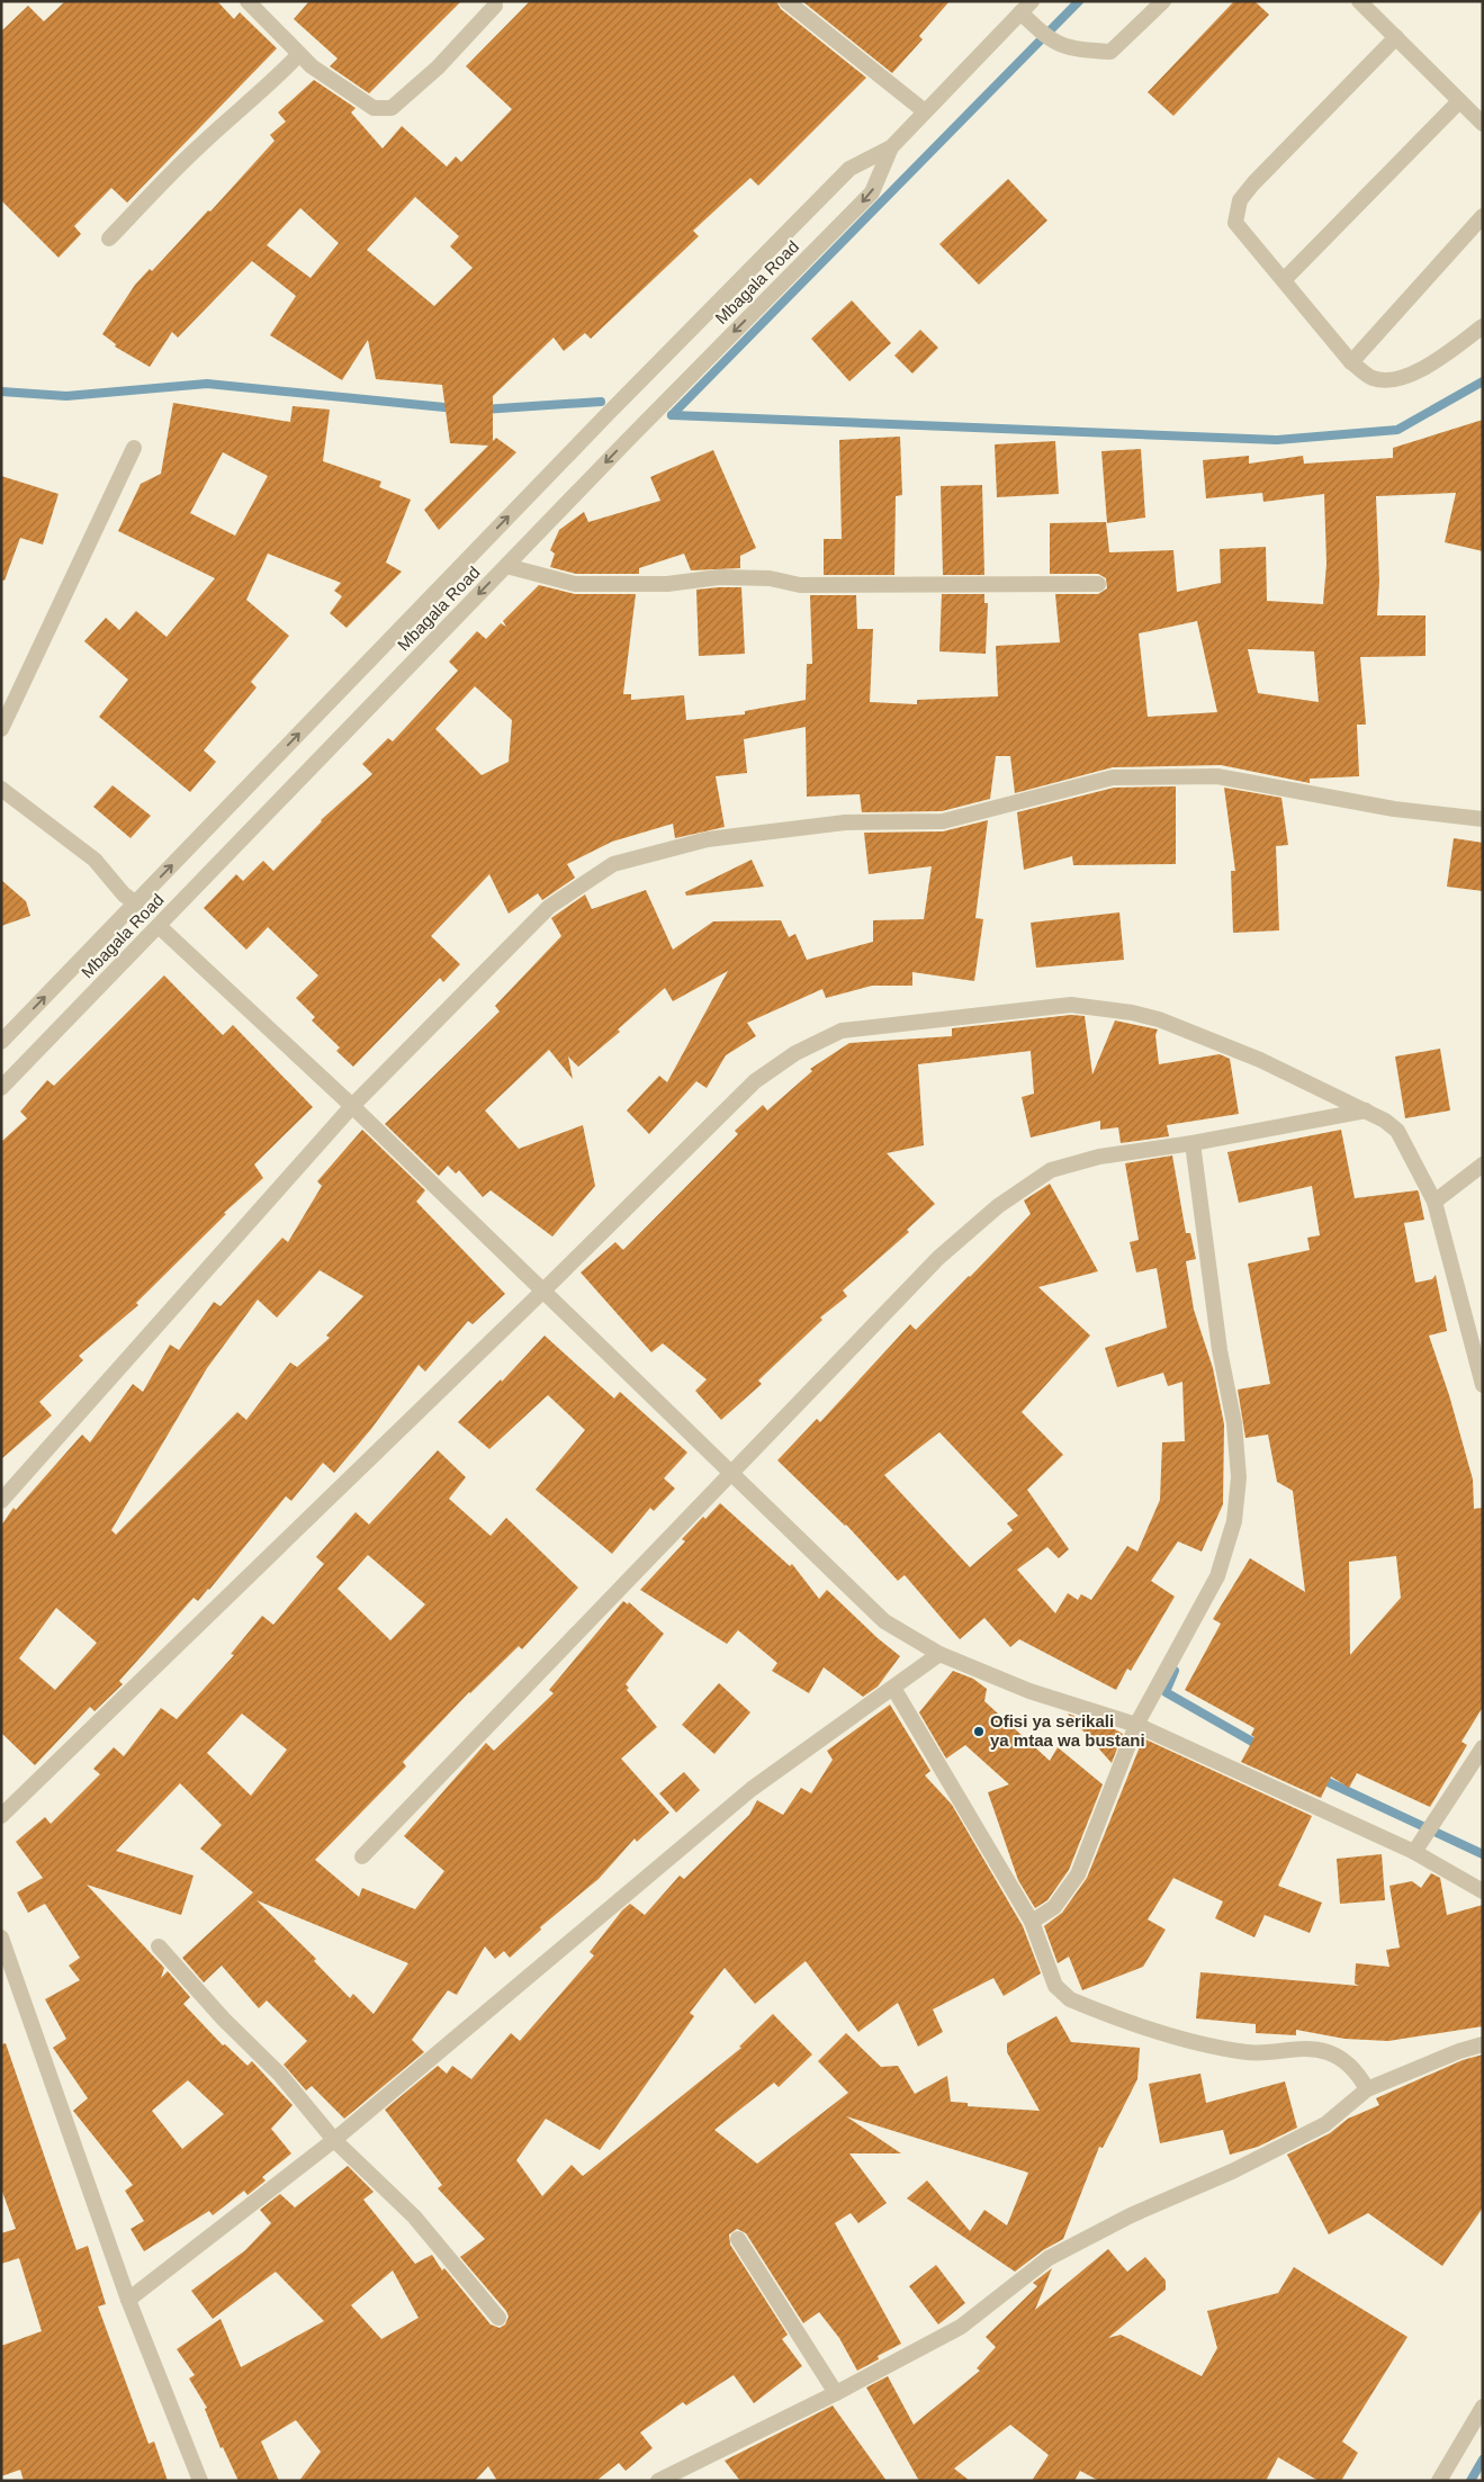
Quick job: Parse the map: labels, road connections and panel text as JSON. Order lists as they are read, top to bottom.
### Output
{
  "streets": {
    "street": ["Mbagala Road"]
  },
  "places": ["Ofisi ya serikali ya mtaa wa bustani"]
}
